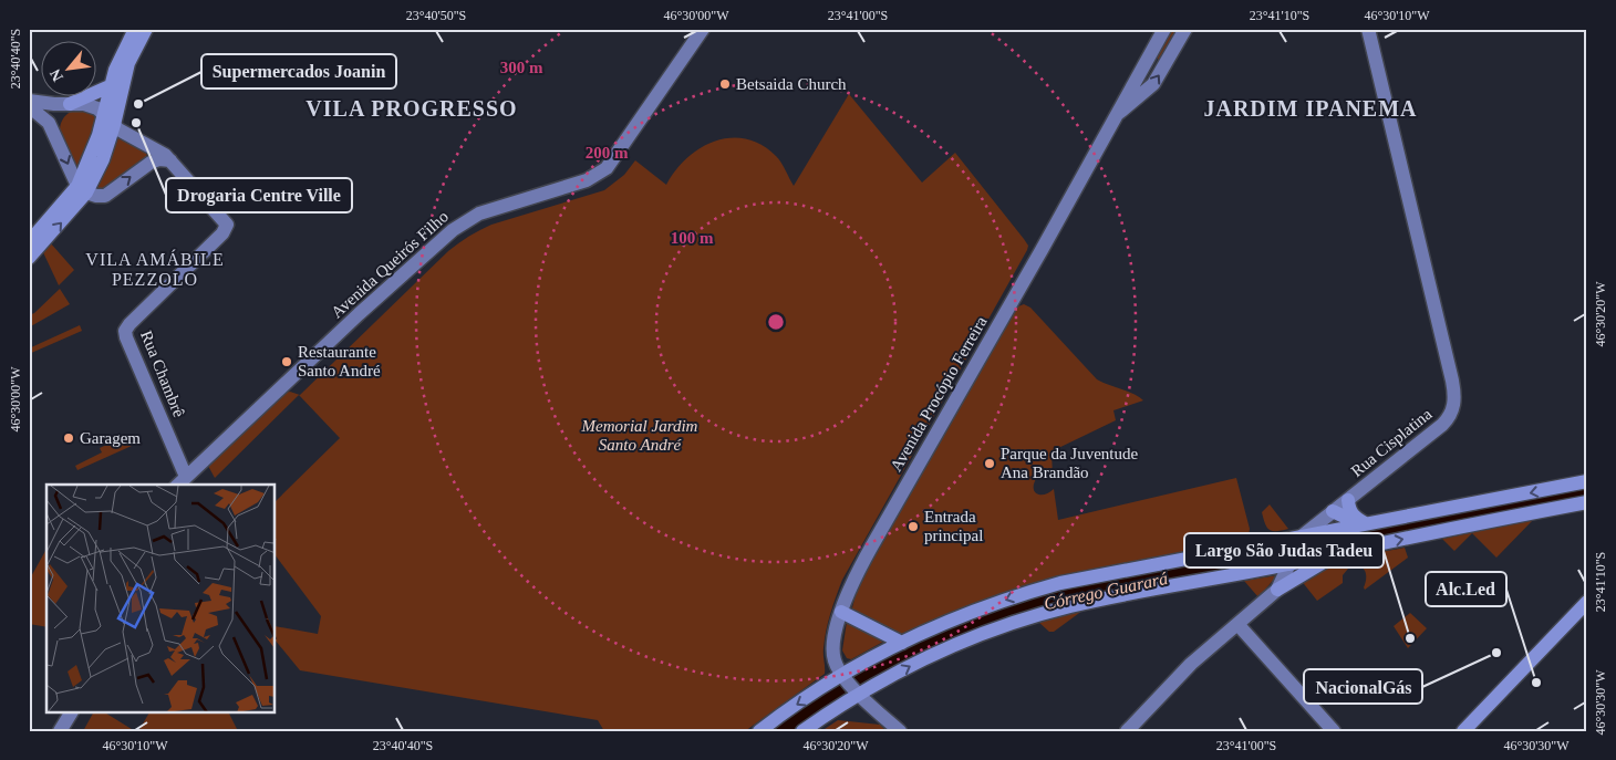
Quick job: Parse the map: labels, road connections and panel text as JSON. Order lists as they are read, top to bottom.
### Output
{
  "streets": {
    "street": [
      "Avenida Queirós Filho",
      "Rua Chambrê",
      "Avenida Procópio Ferreira",
      "Rua Cisplatina"
    ]
  },
  "crossings": [
    ["Avenida Queirós Filho", "Rua Chambrê"]
  ],
  "districts": ["VILA PROGRESSO", "JARDIM IPANEMA", "VILA AMÁBILE PEZZOLO"],
  "water": ["Córrego Guarará"],
  "parks": ["Memorial Jardim Santo André"],
  "places": [
    "Betsaida Church",
    "Supermercados Joanin",
    "Drogaria Centre Ville",
    "Restaurante Santo André",
    "Garagem",
    "Parque da Juventude Ana Brandão",
    "Entrada principal",
    "Largo São Judas Tadeu",
    "NacionalGás",
    "Alc.Led"
  ],
  "north": "bottom left",
  "coordinates": [
    "23°40'50\"S",
    "46°30'00\"W",
    "23°41'00\"S",
    "23°41'10\"S",
    "46°30'10\"W",
    "23°40'40\"S",
    "46°30'20\"W",
    "46°30'30\"W"
  ],
  "rings": ["300 m", "200 m", "100 m"]
}
